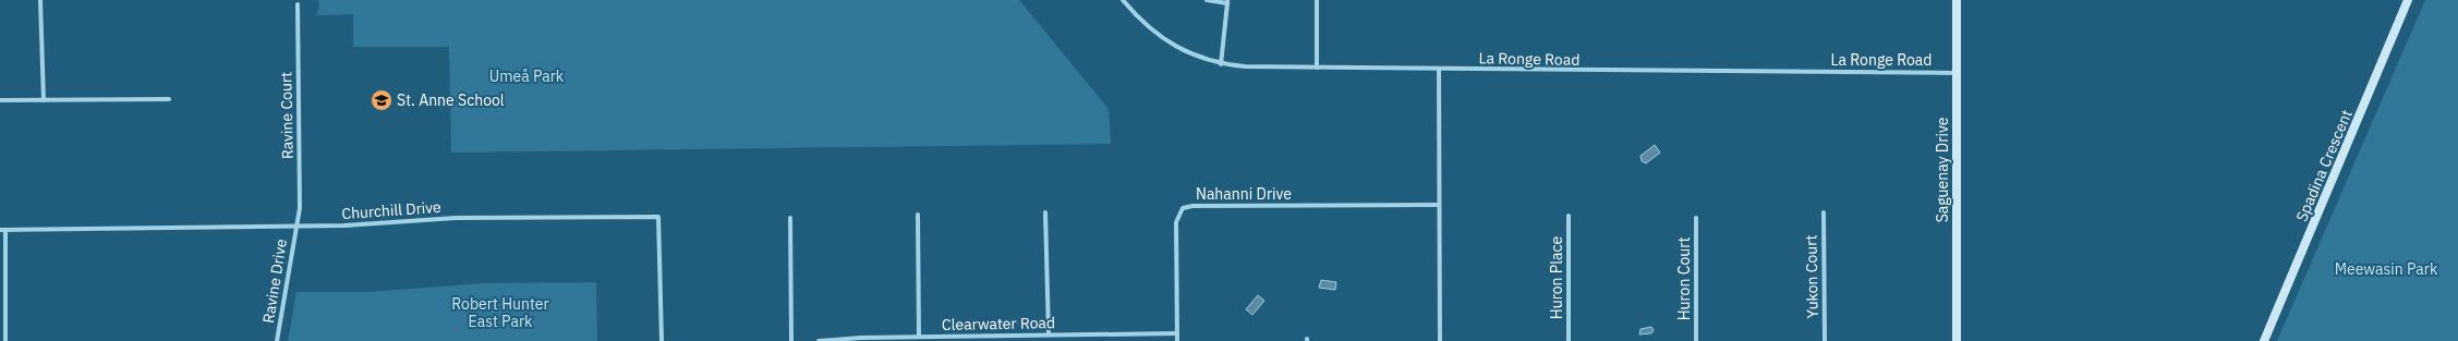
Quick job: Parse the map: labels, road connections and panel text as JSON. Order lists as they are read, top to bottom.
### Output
{
  "streets": {
    "street": [
      "La Ronge Road",
      "Ravine Court",
      "Spadina Crescent",
      "Saguenay Drive",
      "Nahanni Drive",
      "Churchill Drive",
      "Yukon Court",
      "Huron Place",
      "Huron Court",
      "Ravine Drive",
      "Clearwater Road"
    ]
  },
  "crossings": [
    ["La Ronge Road", "Saguenay Drive"],
    ["Ravine Court", "Churchill Drive"],
    ["Ravine Court", "Ravine Drive"],
    ["Nahanni Drive", "Clearwater Road"],
    ["Churchill Drive", "Ravine Drive"]
  ],
  "parks": ["Umeå Park", "Meewasin Park", "Robert Hunter East Park"],
  "places": {
    "school or university": ["St. Anne School"]
  }
}
